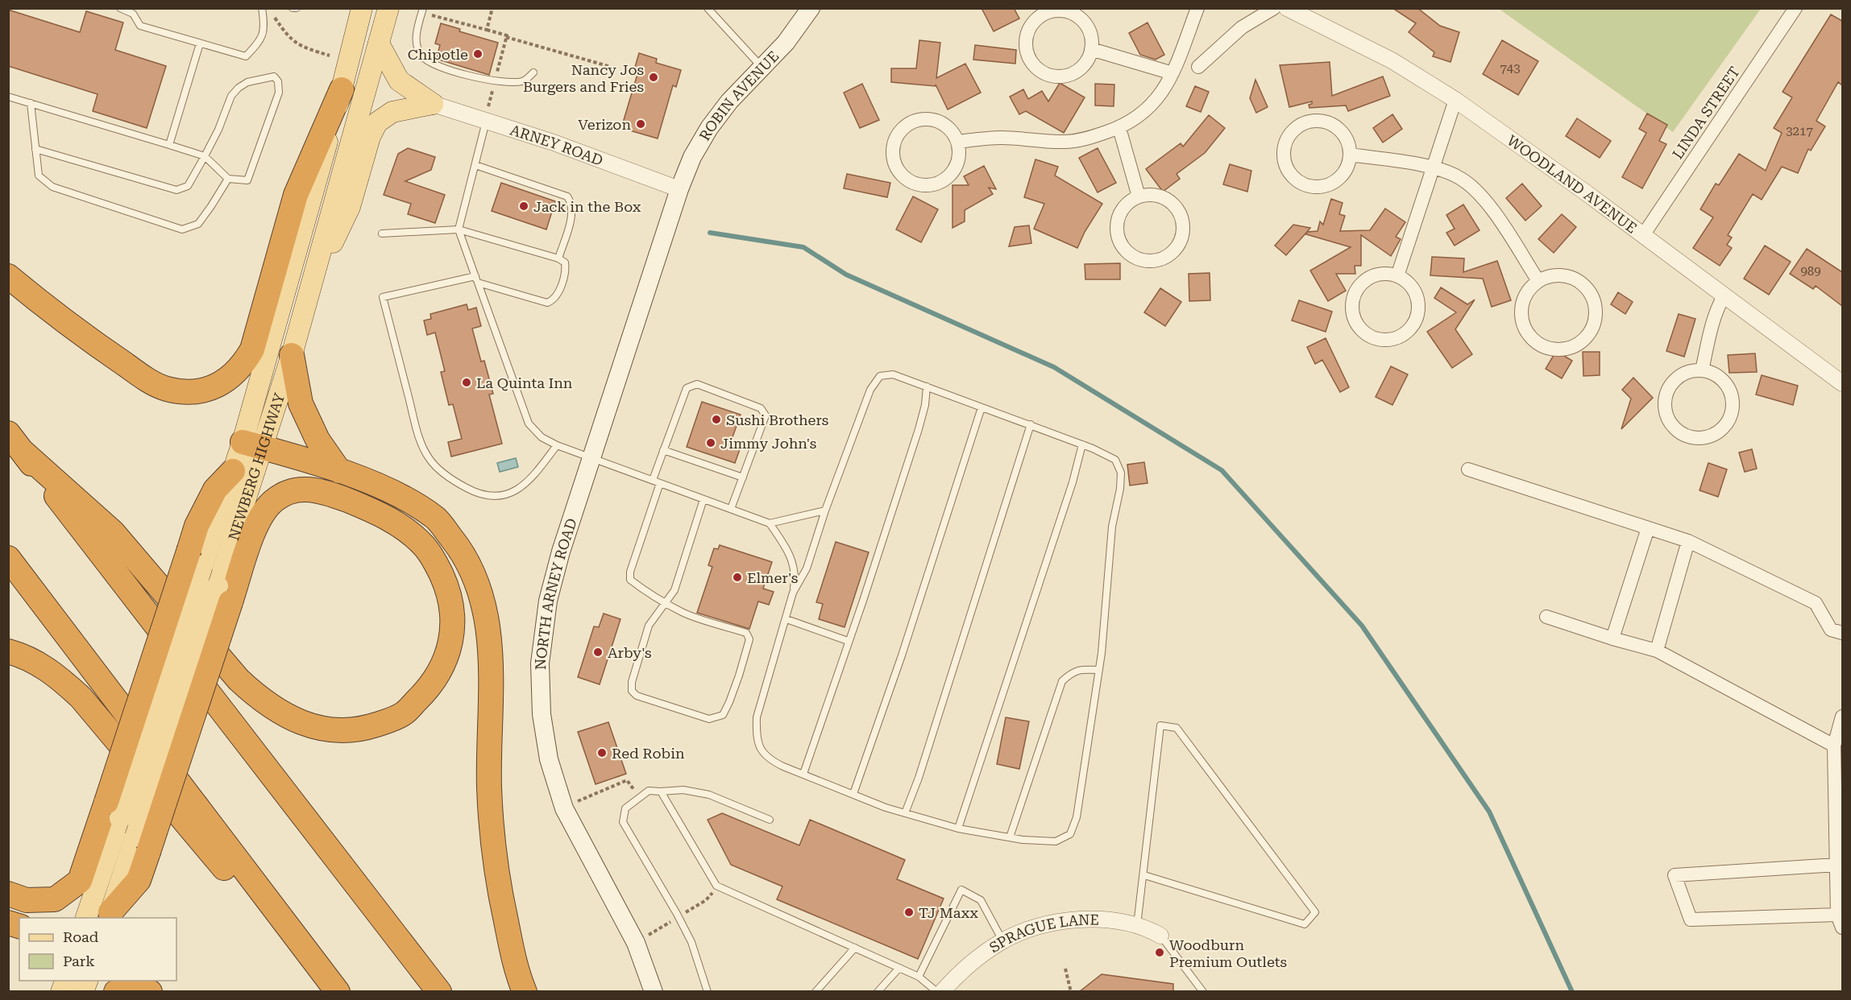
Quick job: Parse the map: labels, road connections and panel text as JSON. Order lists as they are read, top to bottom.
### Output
{
  "streets": {
    "main road": ["ROBIN AVENUE", "NEWBERG HIGHWAY", "NORTH ARNEY ROAD"],
    "street": [
      "LINDA STREET",
      "ARNEY ROAD",
      "WOODLAND AVENUE",
      "SPRAGUE LANE"
    ]
  },
  "crossings": [
    ["ROBIN AVENUE", "ARNEY ROAD"],
    ["ROBIN AVENUE", "NORTH ARNEY ROAD"],
    ["LINDA STREET", "WOODLAND AVENUE"],
    ["ARNEY ROAD", "NORTH ARNEY ROAD"]
  ],
  "places": [
    "Chipotle",
    "Nancy Jos Burgers and Fries",
    "Verizon",
    "Jack in the Box",
    "La Quinta Inn",
    "Sushi Brothers",
    "Jimmy John's",
    "Elmer's",
    "Arby's",
    "Red Robin",
    "TJ Maxx",
    "Woodburn Premium Outlets"
  ],
  "house_numbers": ["743", "3217", "989"],
  "legend": ["Road", "Park"]
}
